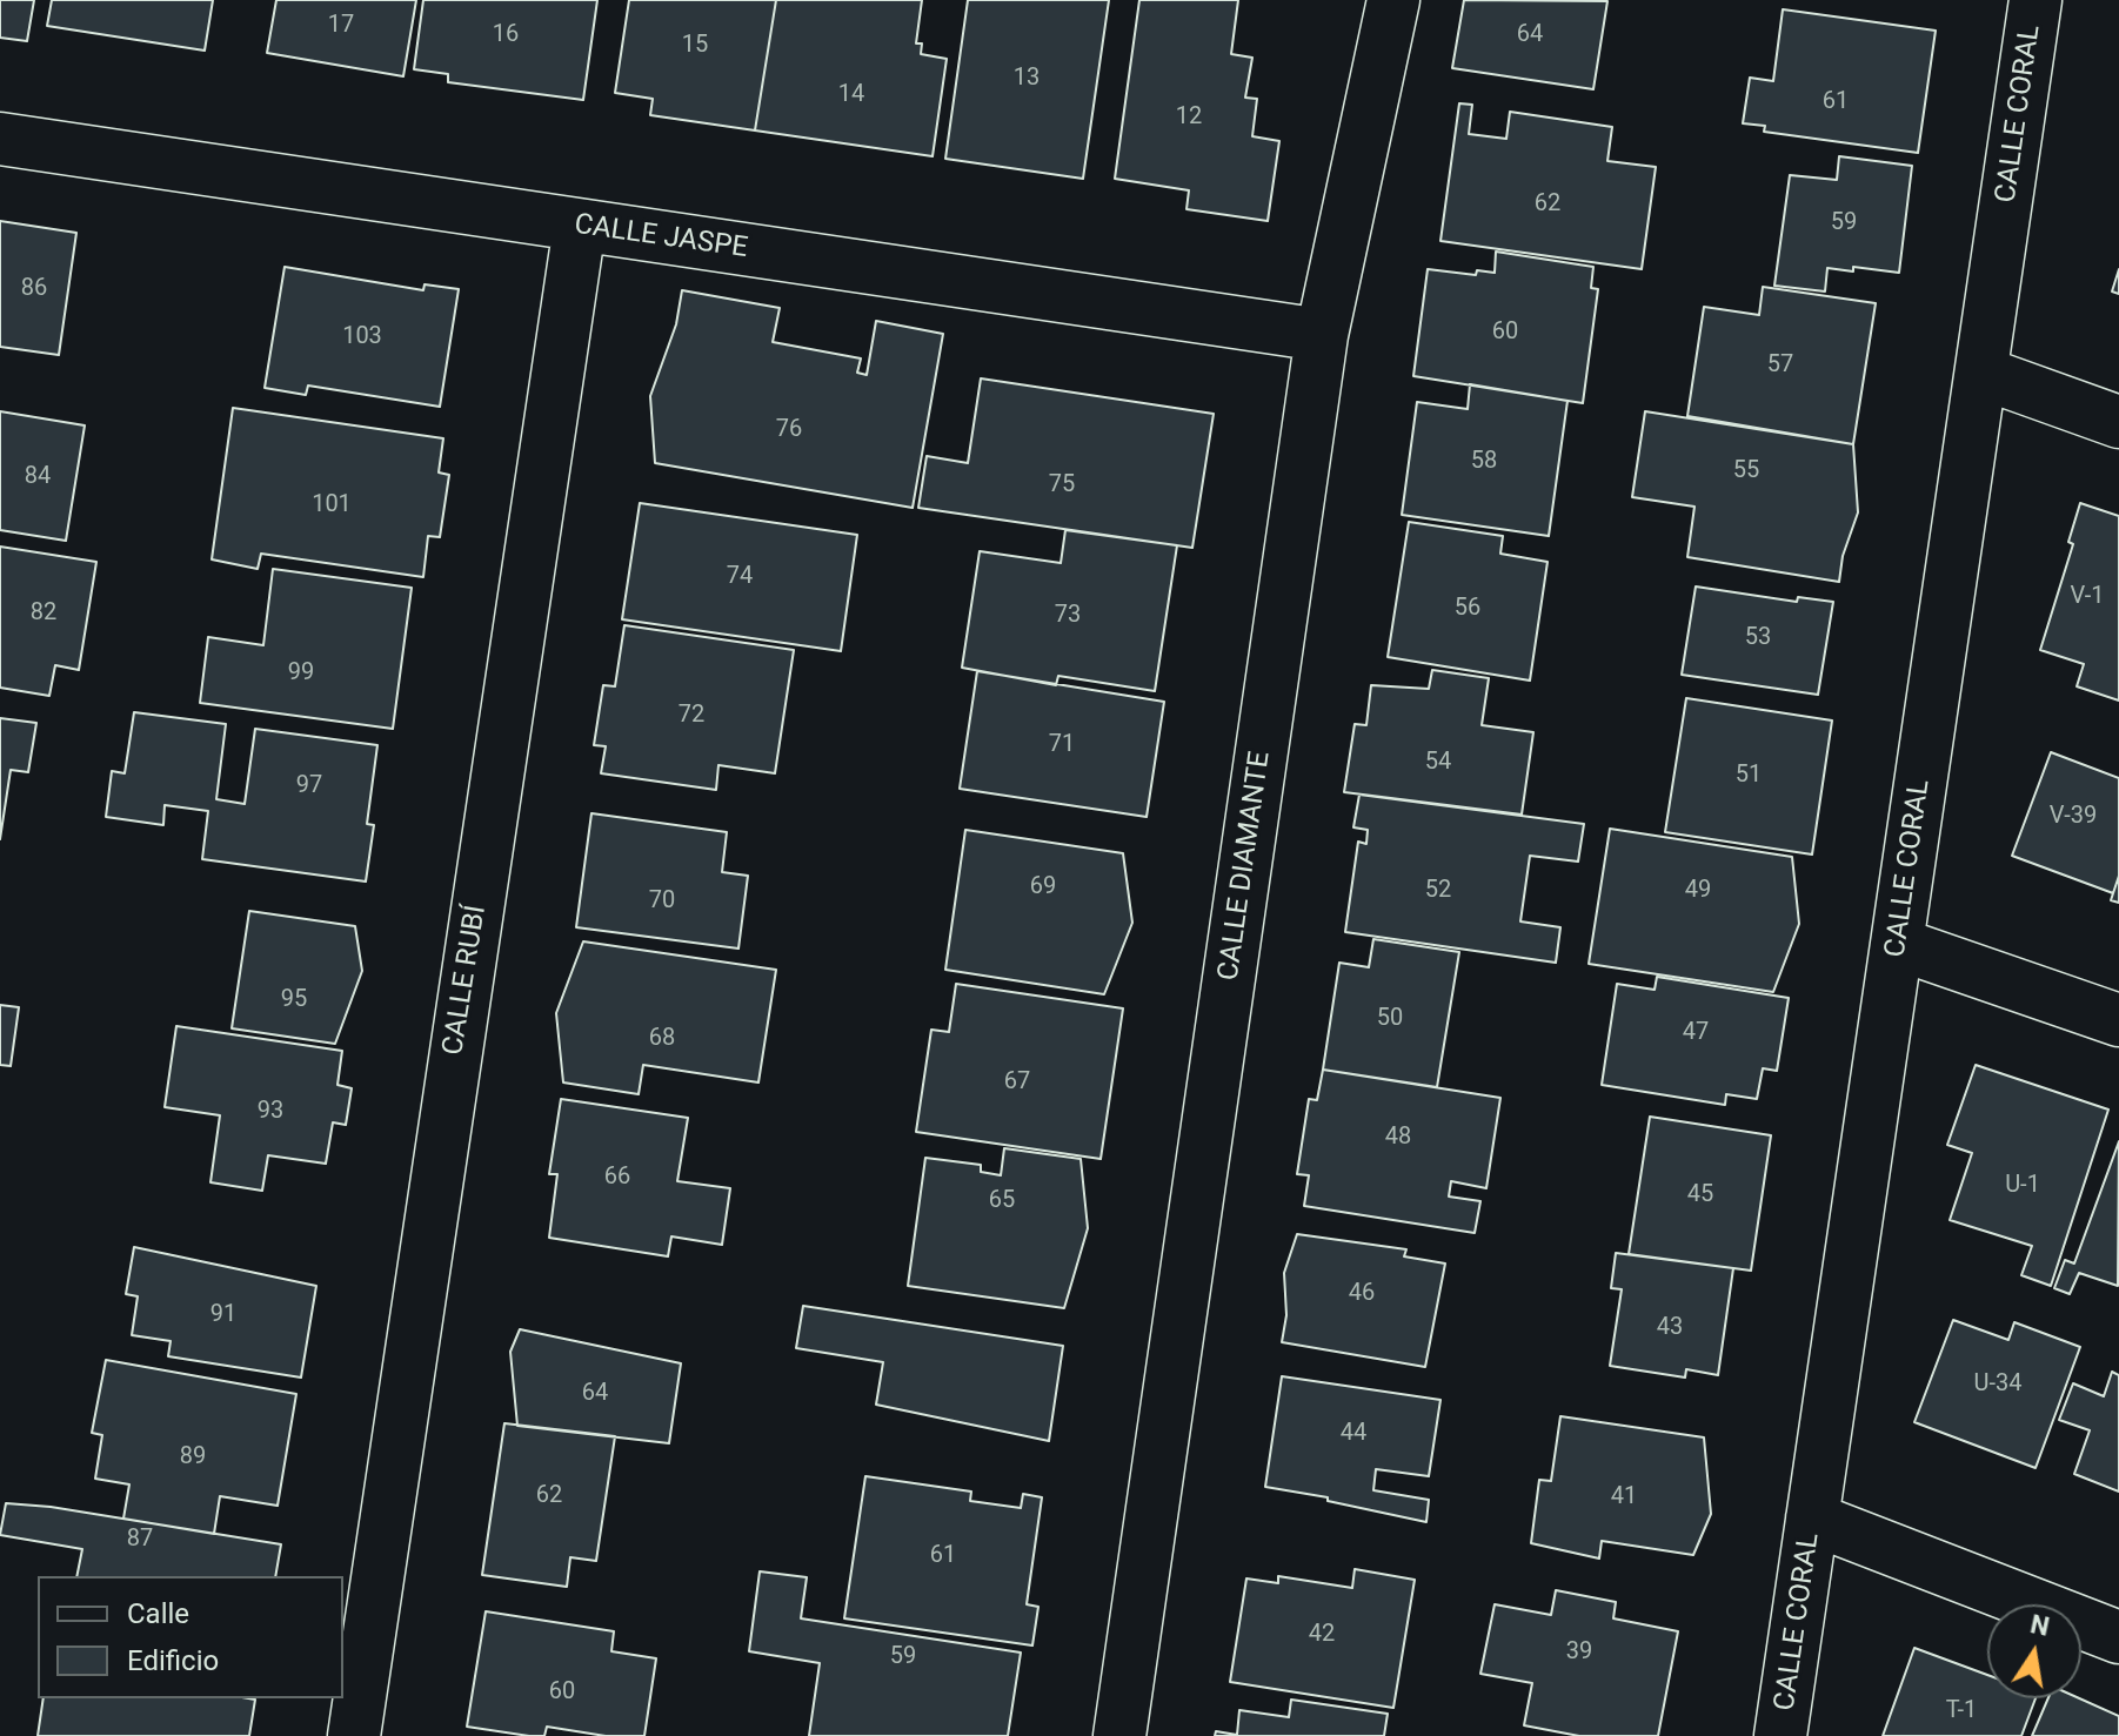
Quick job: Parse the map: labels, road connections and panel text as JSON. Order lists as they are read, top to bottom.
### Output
{
  "streets": {
    "street": [
      "CALLE CORAL",
      "CALLE JASPE",
      "CALLE DIAMANTE",
      "CALLE RUBÍ"
    ]
  },
  "crossings": [
    ["CALLE JASPE", "CALLE DIAMANTE"],
    ["CALLE JASPE", "CALLE RUBÍ"]
  ],
  "house_numbers": [
    "17",
    "16",
    "64",
    "15",
    "13",
    "14",
    "61",
    "12",
    "62",
    "59",
    "86",
    "60",
    "103",
    "57",
    "76",
    "58",
    "55",
    "84",
    "75",
    "101",
    "74",
    "V-1",
    "56",
    "82",
    "73",
    "53",
    "99",
    "72",
    "71",
    "54",
    "51",
    "97",
    "V-39",
    "69",
    "52",
    "49",
    "70",
    "95",
    "50",
    "47",
    "68",
    "67",
    "93",
    "48",
    "66",
    "U-1",
    "45",
    "65",
    "46",
    "91",
    "43",
    "U-34",
    "64",
    "44",
    "89",
    "62",
    "41",
    "87",
    "61",
    "42",
    "39",
    "59",
    "60",
    "T-1"
  ],
  "legend": ["Calle", "Edificio"],
  "north": "top"
}
